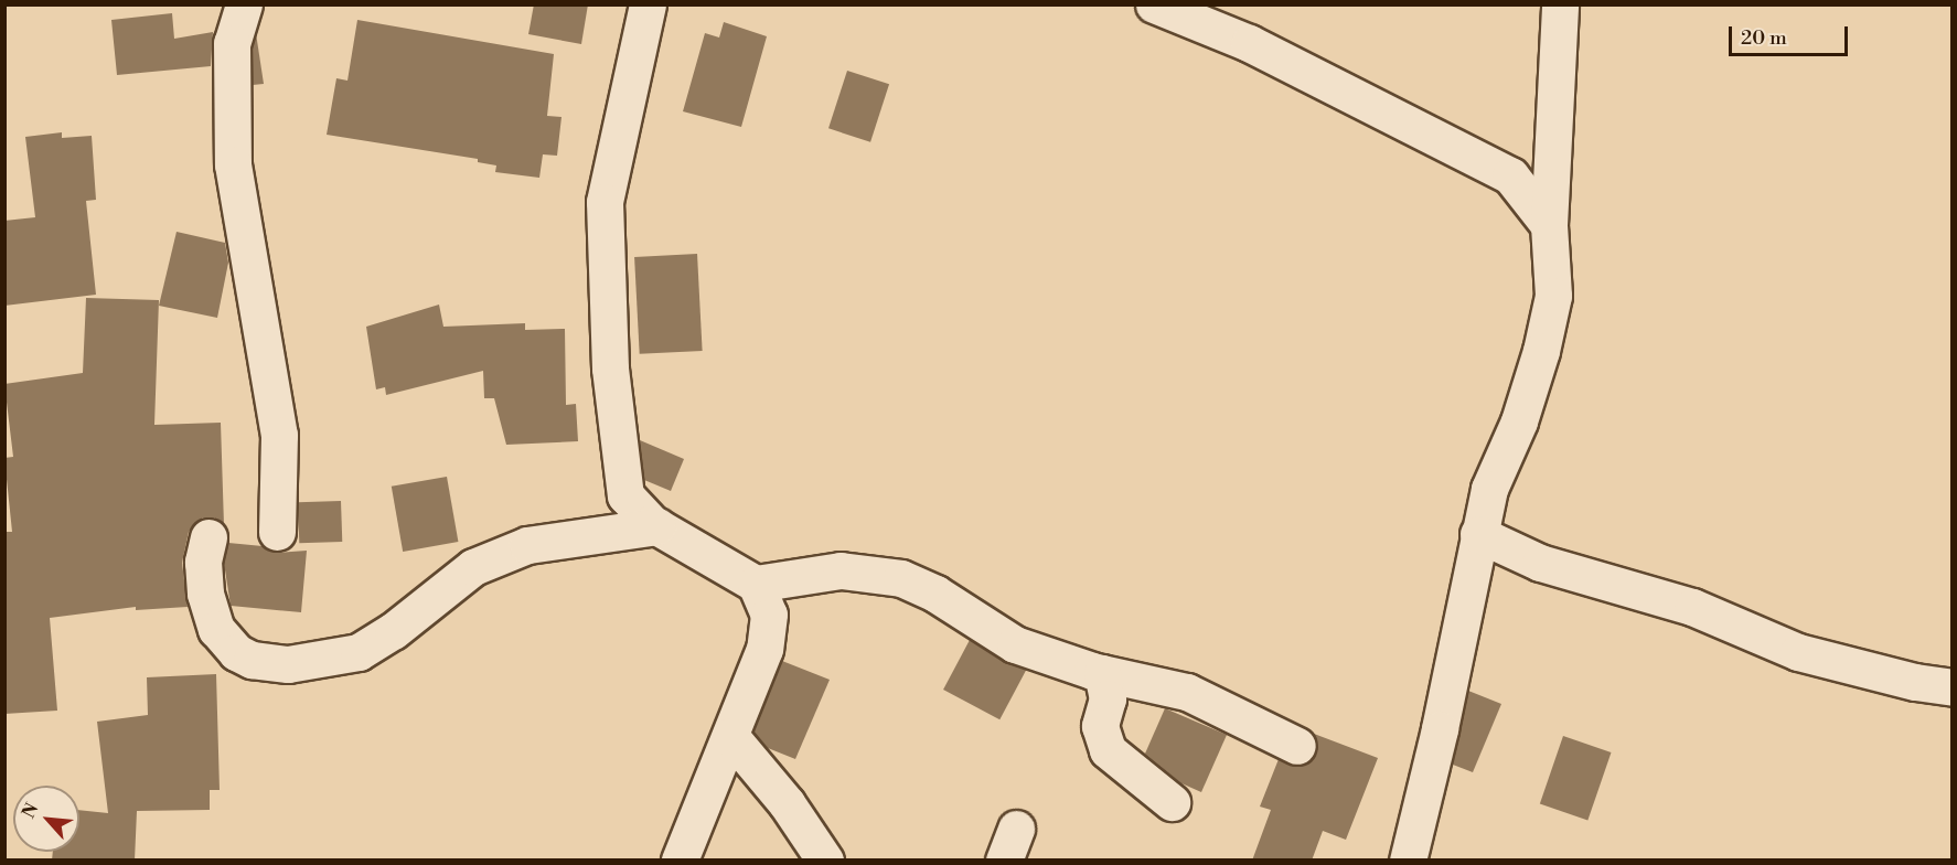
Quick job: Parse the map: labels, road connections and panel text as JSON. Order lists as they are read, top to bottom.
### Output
{
  "scale_bar": "20 m",
  "north": "top left"
}
